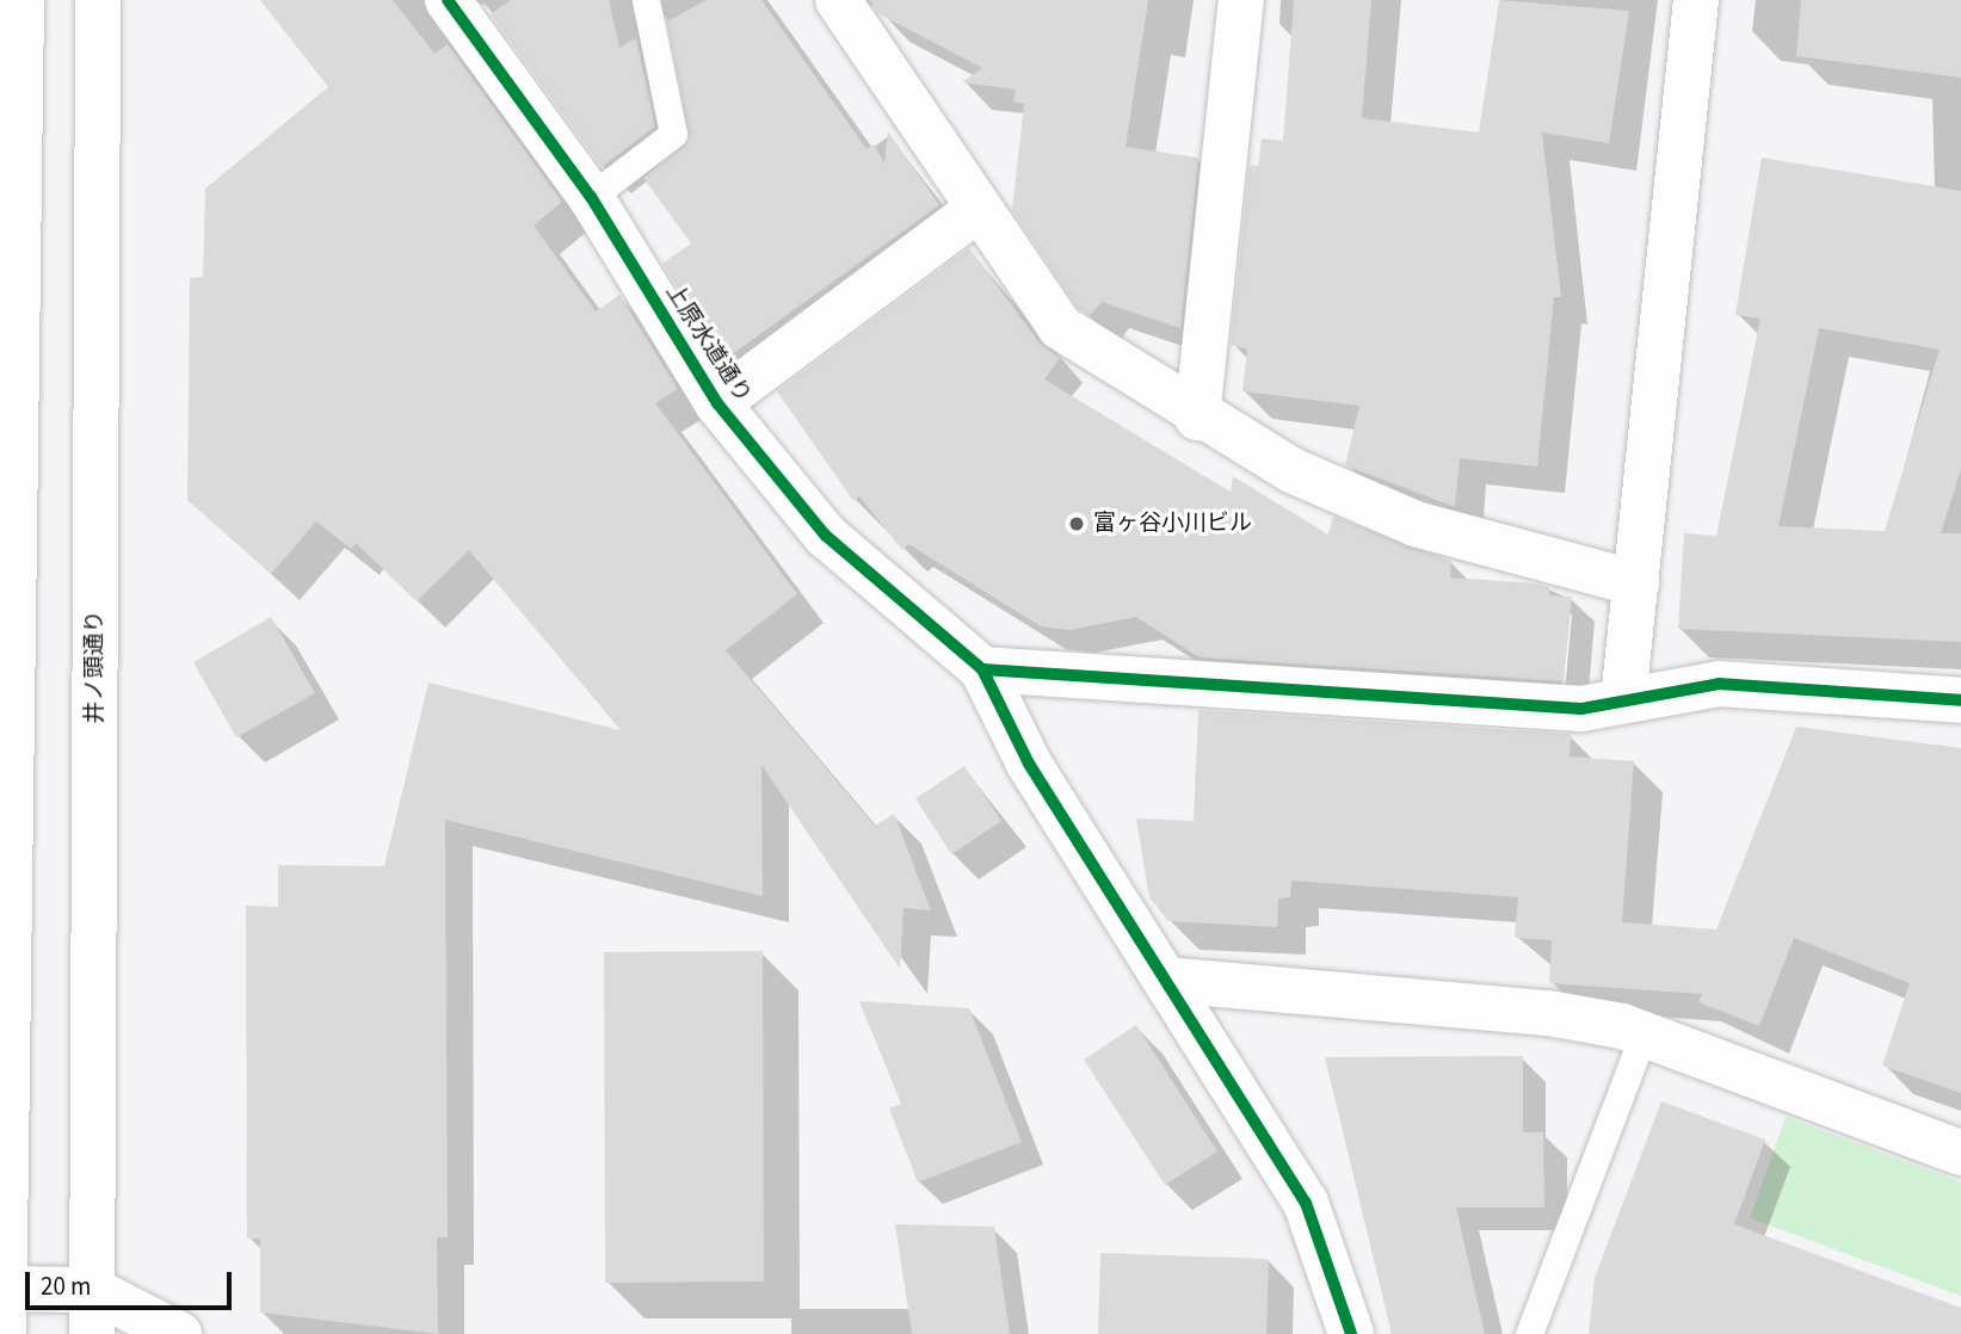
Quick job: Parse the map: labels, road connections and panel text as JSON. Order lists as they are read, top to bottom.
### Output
{
  "streets": {
    "street": ["上原水道通り", "井ノ頭通り"]
  },
  "places": ["富ヶ谷小川ビル"],
  "scale_bar": "20 m"
}
